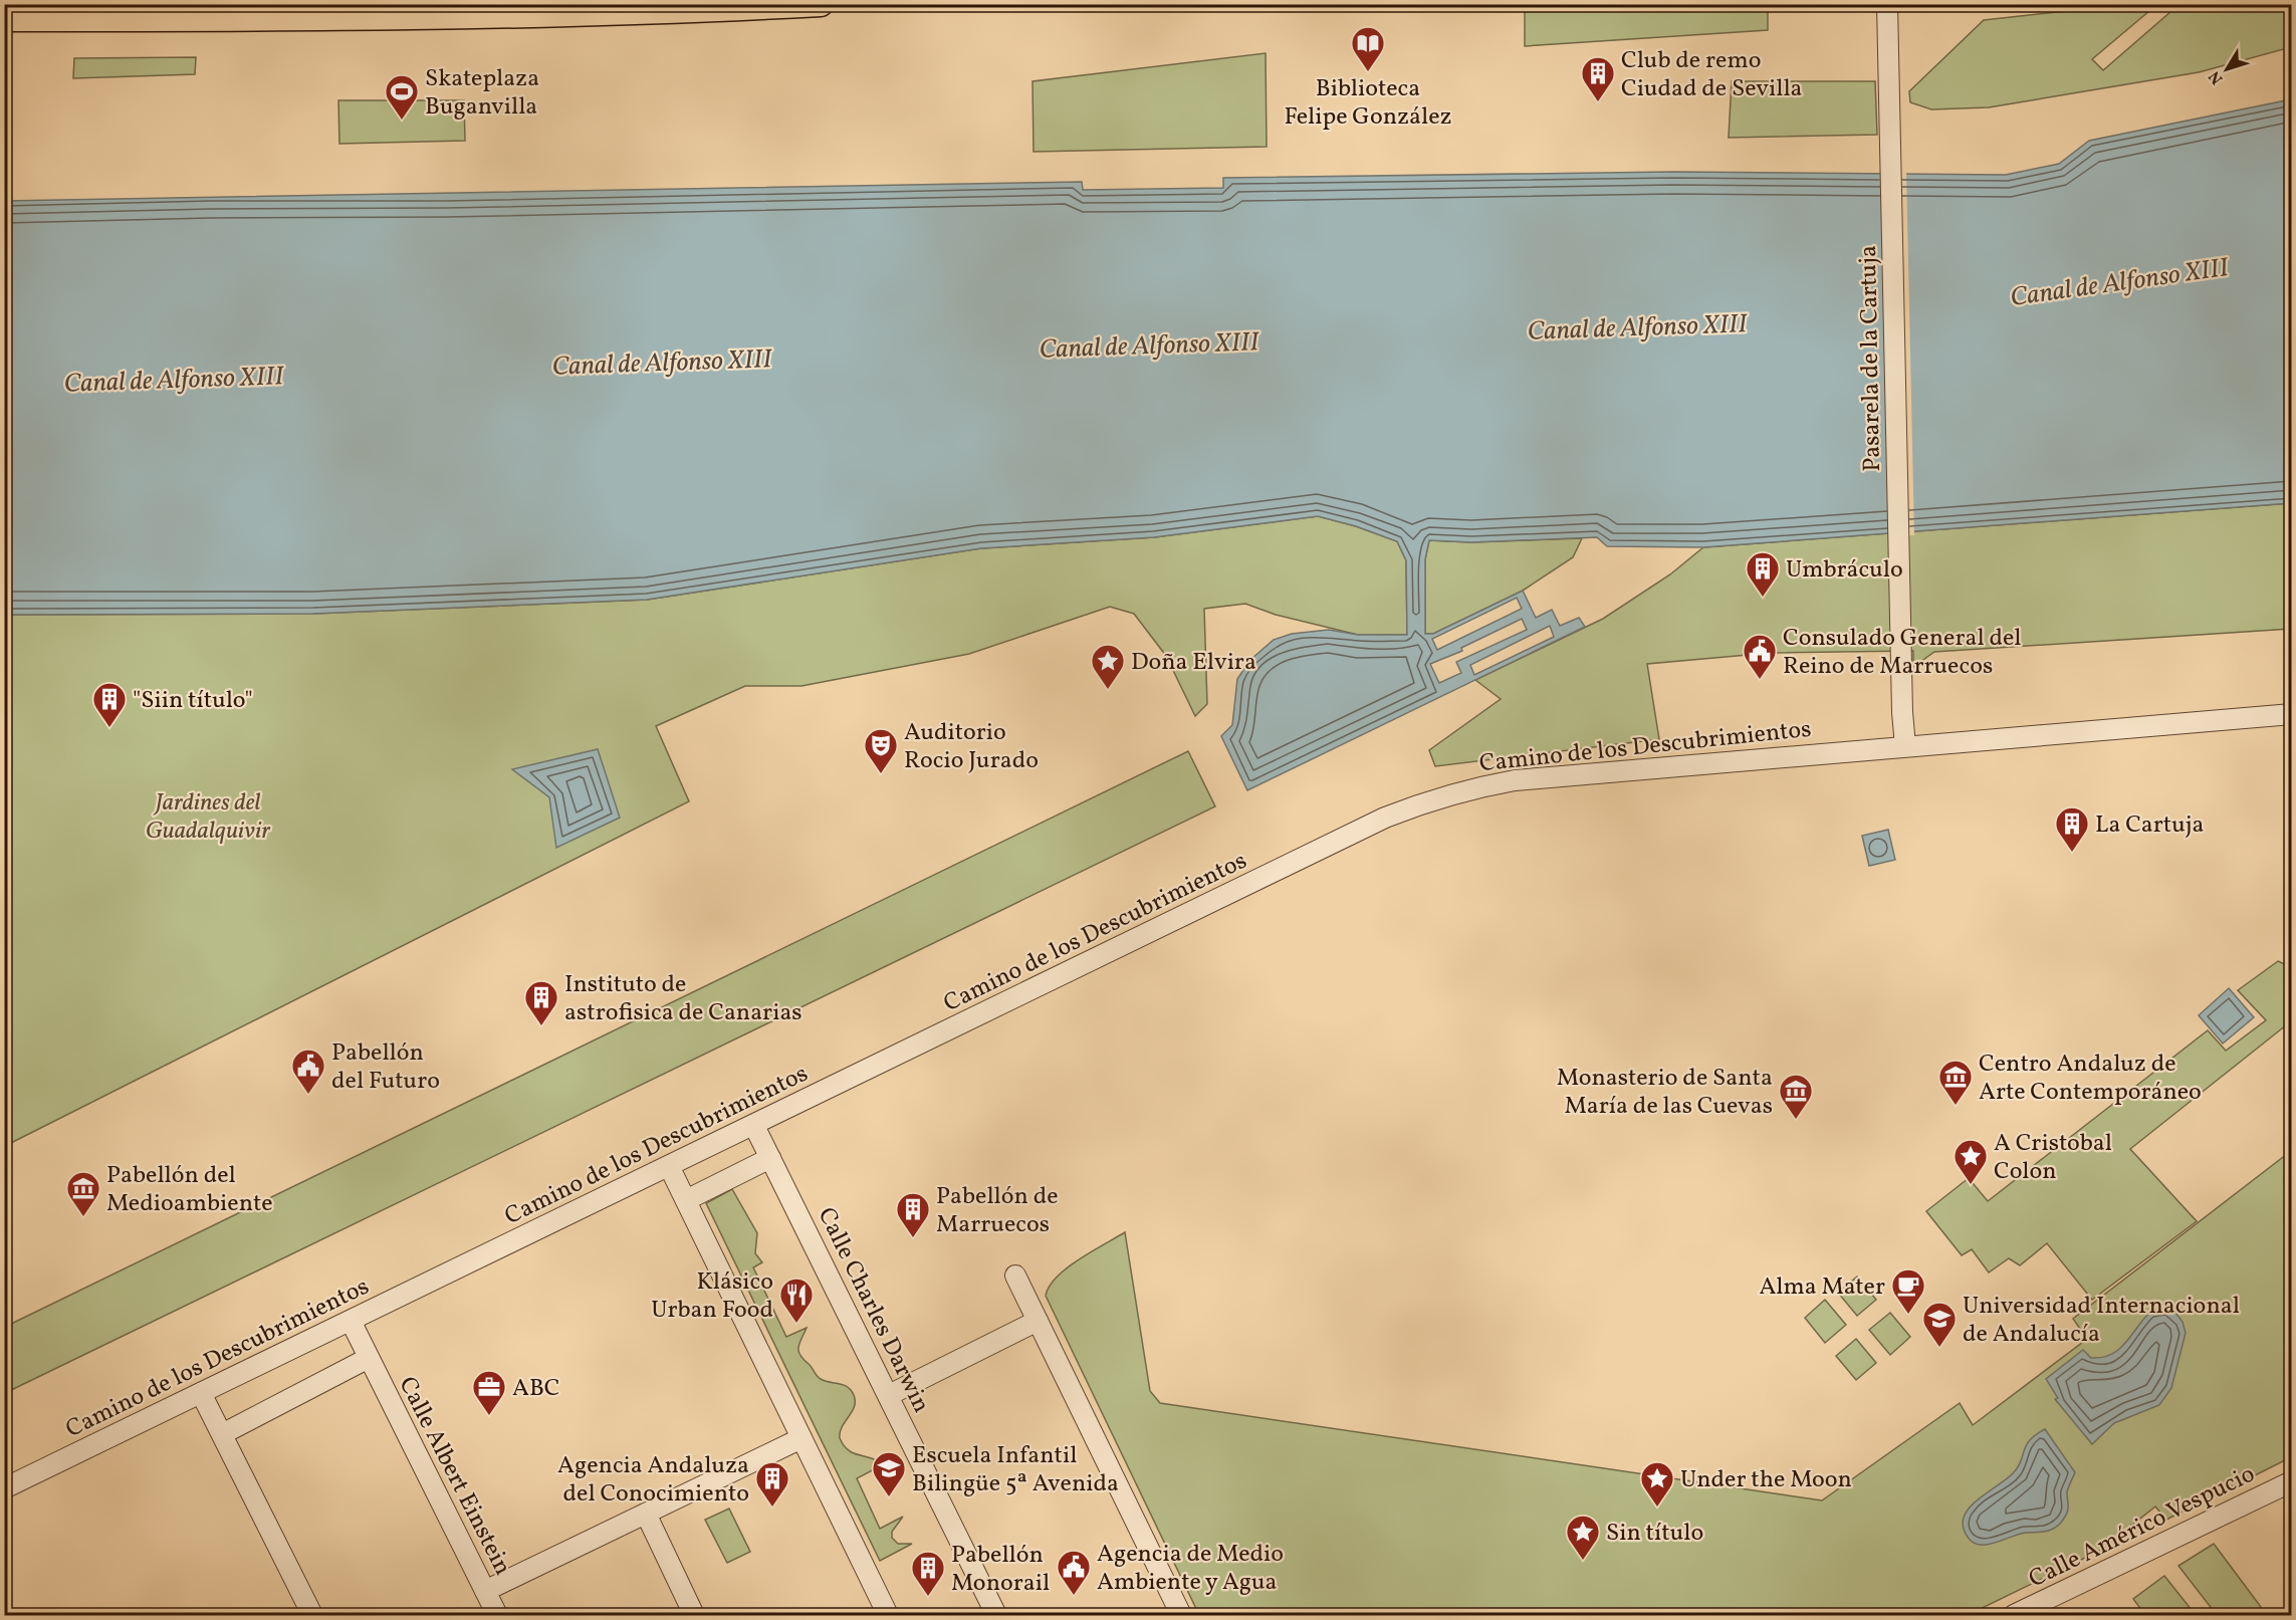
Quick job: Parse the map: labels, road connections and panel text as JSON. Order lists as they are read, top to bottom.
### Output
{
  "streets": {
    "street": [
      "Pasarela de la Cartuja",
      "Camino de los Descubrimientos",
      "Calle Charles Darwin",
      "Calle Albert Einstein",
      "Calle Américo Vespucio"
    ]
  },
  "crossings": [
    ["Pasarela de la Cartuja", "Camino de los Descubrimientos"],
    ["Camino de los Descubrimientos", "Calle Charles Darwin"],
    ["Camino de los Descubrimientos", "Calle Albert Einstein"]
  ],
  "water": ["Canal de Alfonso XIII"],
  "parks": ["Jardines del Guadalquivir"],
  "places": {
    "library": ["Biblioteca Felipe González"],
    "building": [
      "Club de remo Ciudad de Sevilla",
      "Umbráculo",
      "\"Siin título\"",
      "La Cartuja",
      "Instituto de astrofisica de Canarias",
      "Pabellón de Marruecos",
      "Agencia Andaluza del Conocimiento",
      "Pabellón Monorail"
    ],
    "sports": ["Skateplaza Buganvilla"],
    "public building": ["Consulado General del Reino de Marruecos", "Pabellón del Futuro", "Agencia de Medio Ambiente y Agua"],
    "place": [
      "Doña Elvira",
      "A Cristobal Colon",
      "Under the Moon",
      "Sin título"
    ],
    "theatre": ["Auditorio Rocio Jurado"],
    "museum": ["Centro Andaluz de Arte Contemporáneo", "Monasterio de Santa María de las Cuevas", "Pabellón del Medioambiente"],
    "cafe": ["Alma Mater"],
    "restaurant": ["Klásico Urban Food"],
    "school or university": ["Universidad Internacional de Andalucía", "Escuela Infantil Bilingüe 5ª Avenida"],
    "office": ["ABC"]
  },
  "north": "bottom left"
}
